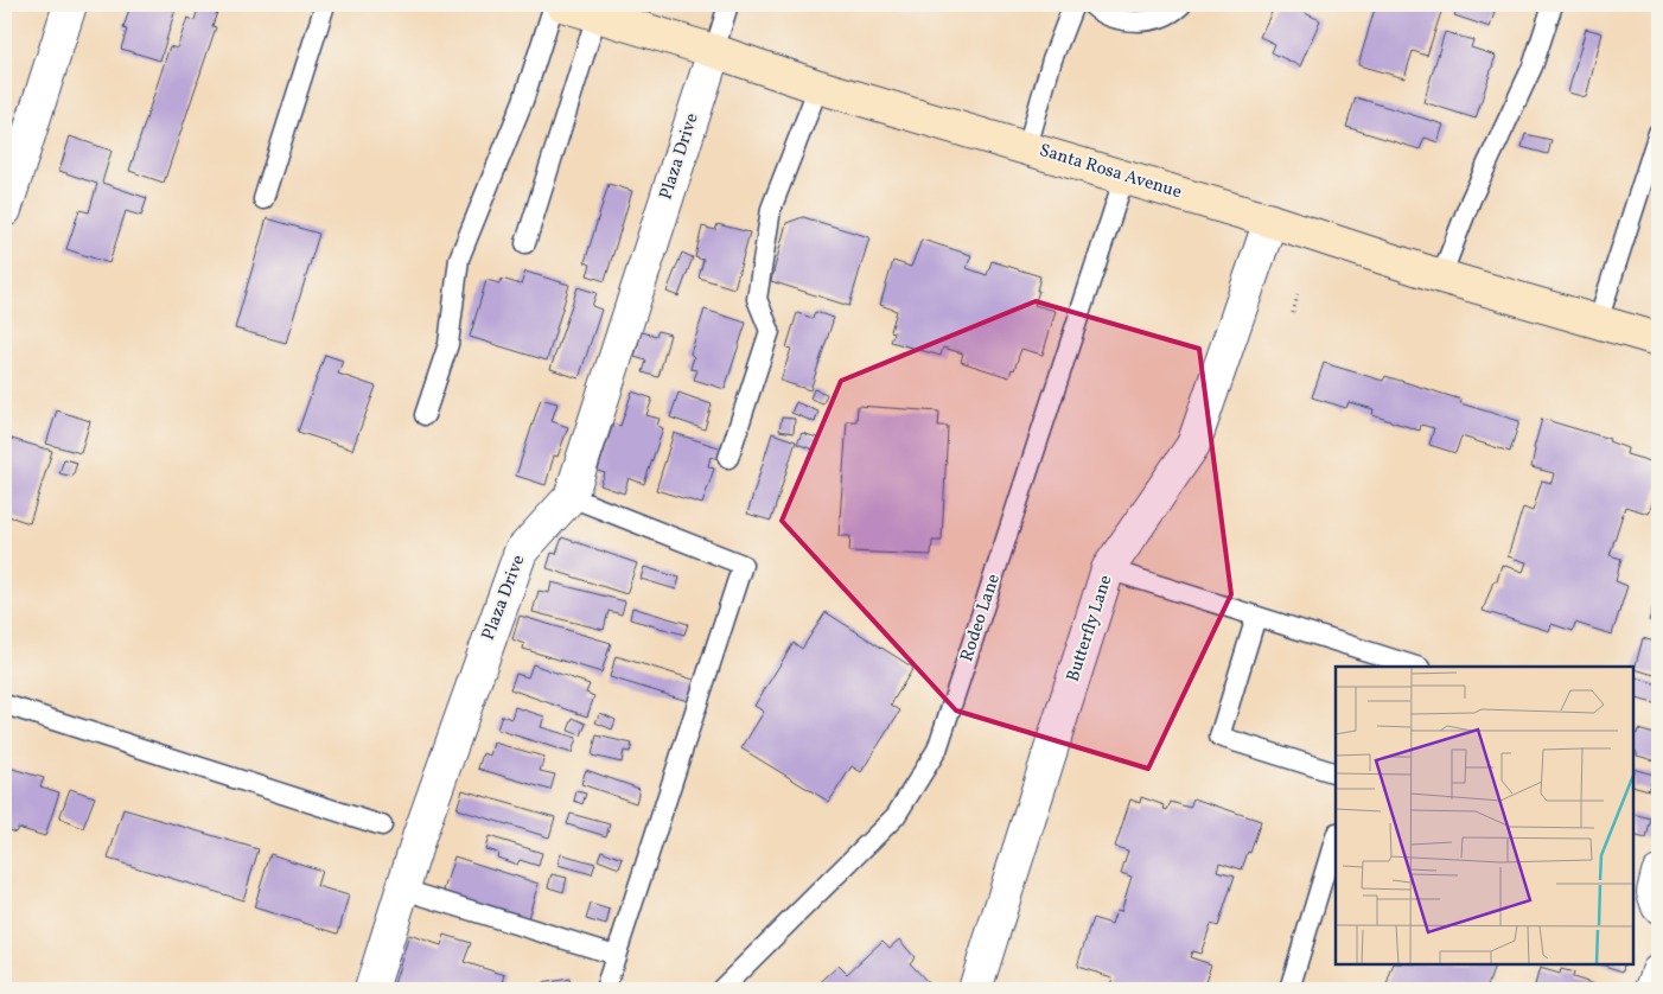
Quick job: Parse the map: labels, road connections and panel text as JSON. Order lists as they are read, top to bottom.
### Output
{
  "streets": {
    "main road": ["Santa Rosa Avenue"],
    "street": ["Plaza Drive", "Butterfly Lane"],
    "lane": ["Rodeo Lane"]
  },
  "crossings": [
    ["Plaza Drive", "Santa Rosa Avenue"],
    ["Santa Rosa Avenue", "Rodeo Lane"],
    ["Santa Rosa Avenue", "Butterfly Lane"]
  ]
}
